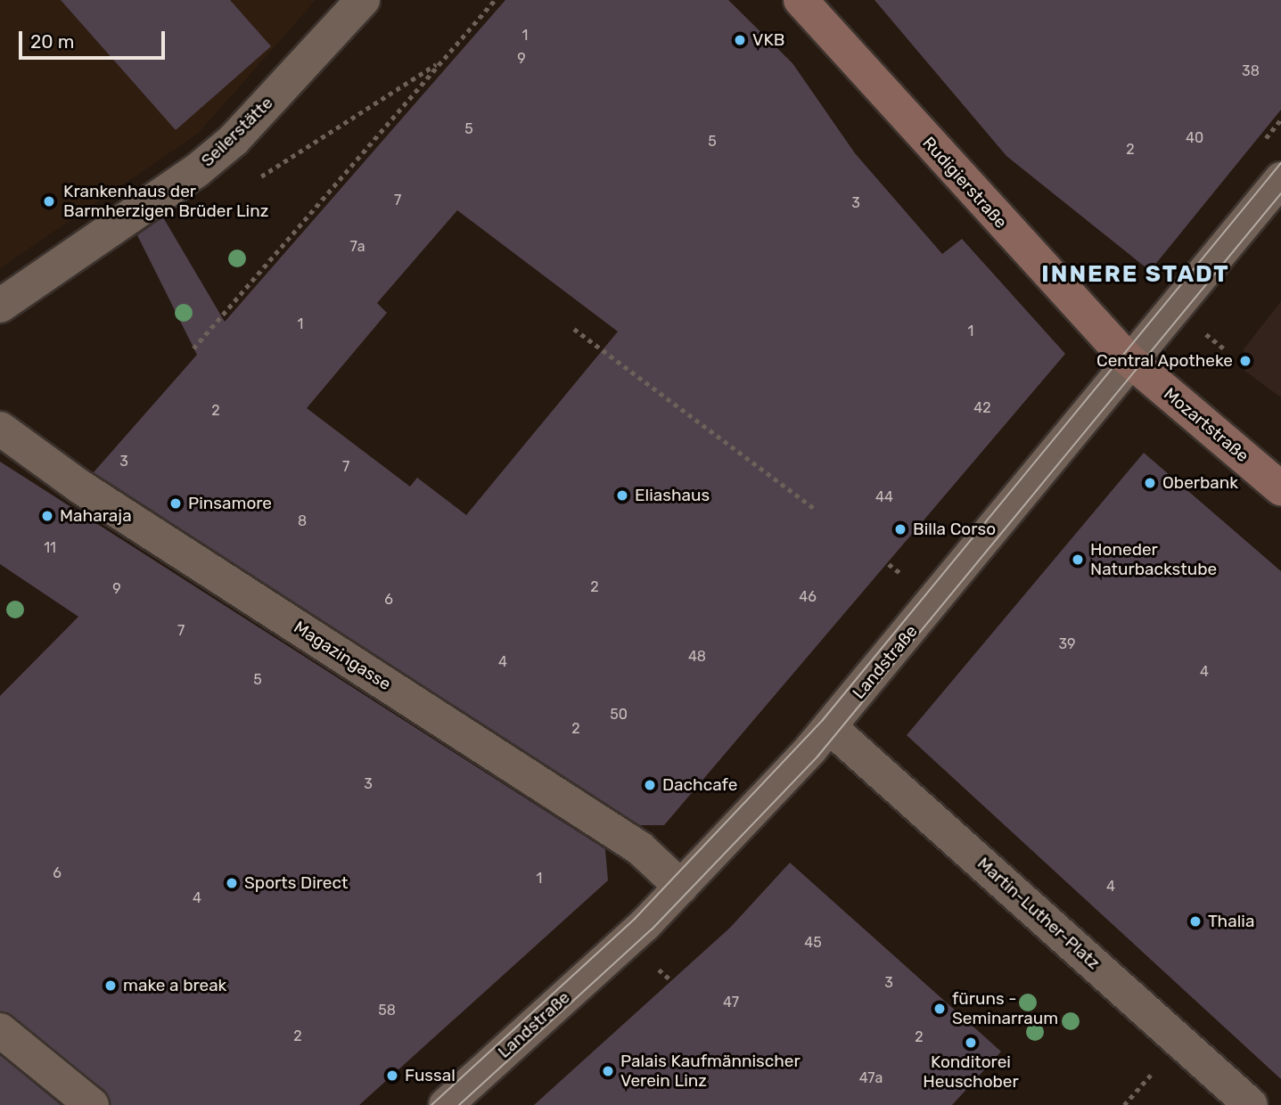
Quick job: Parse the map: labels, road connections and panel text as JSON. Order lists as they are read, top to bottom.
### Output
{
  "streets": {
    "street": [
      "Seilerstätte",
      "Rudigierstraße",
      "Mozartstraße",
      "Magazingasse",
      "Landstraße",
      "Martin-Luther-Platz"
    ]
  },
  "crossings": [
    ["Rudigierstraße", "Mozartstraße"],
    ["Rudigierstraße", "Landstraße"],
    ["Mozartstraße", "Landstraße"],
    ["Magazingasse", "Landstraße"],
    ["Landstraße", "Martin-Luther-Platz"]
  ],
  "districts": ["INNERE STADT"],
  "places": [
    "VKB",
    "Krankenhaus der Barmherzigen Brüder Linz",
    "Central Apotheke",
    "Oberbank",
    "Eliashaus",
    "Pinsamore",
    "Maharaja",
    "Billa Corso",
    "Honeder Naturbackstube",
    "Dachcafe",
    "Sports Direct",
    "Thalia",
    "make a break",
    "füruns - Seminarraum",
    "Konditorei Heuschober",
    "Palais Kaufmännischer Verein Linz",
    "Fussal"
  ],
  "house_numbers": [
    "1",
    "9",
    "38",
    "5",
    "40",
    "5",
    "2",
    "7",
    "3",
    "7a",
    "1",
    "1",
    "42",
    "2",
    "3",
    "7",
    "44",
    "8",
    "11",
    "2",
    "9",
    "46",
    "6",
    "7",
    "39",
    "48",
    "4",
    "4",
    "5",
    "50",
    "2",
    "3",
    "6",
    "1",
    "4",
    "4",
    "45",
    "3",
    "47",
    "58",
    "2",
    "2",
    "47a"
  ],
  "scale_bar": "20 m"
}
